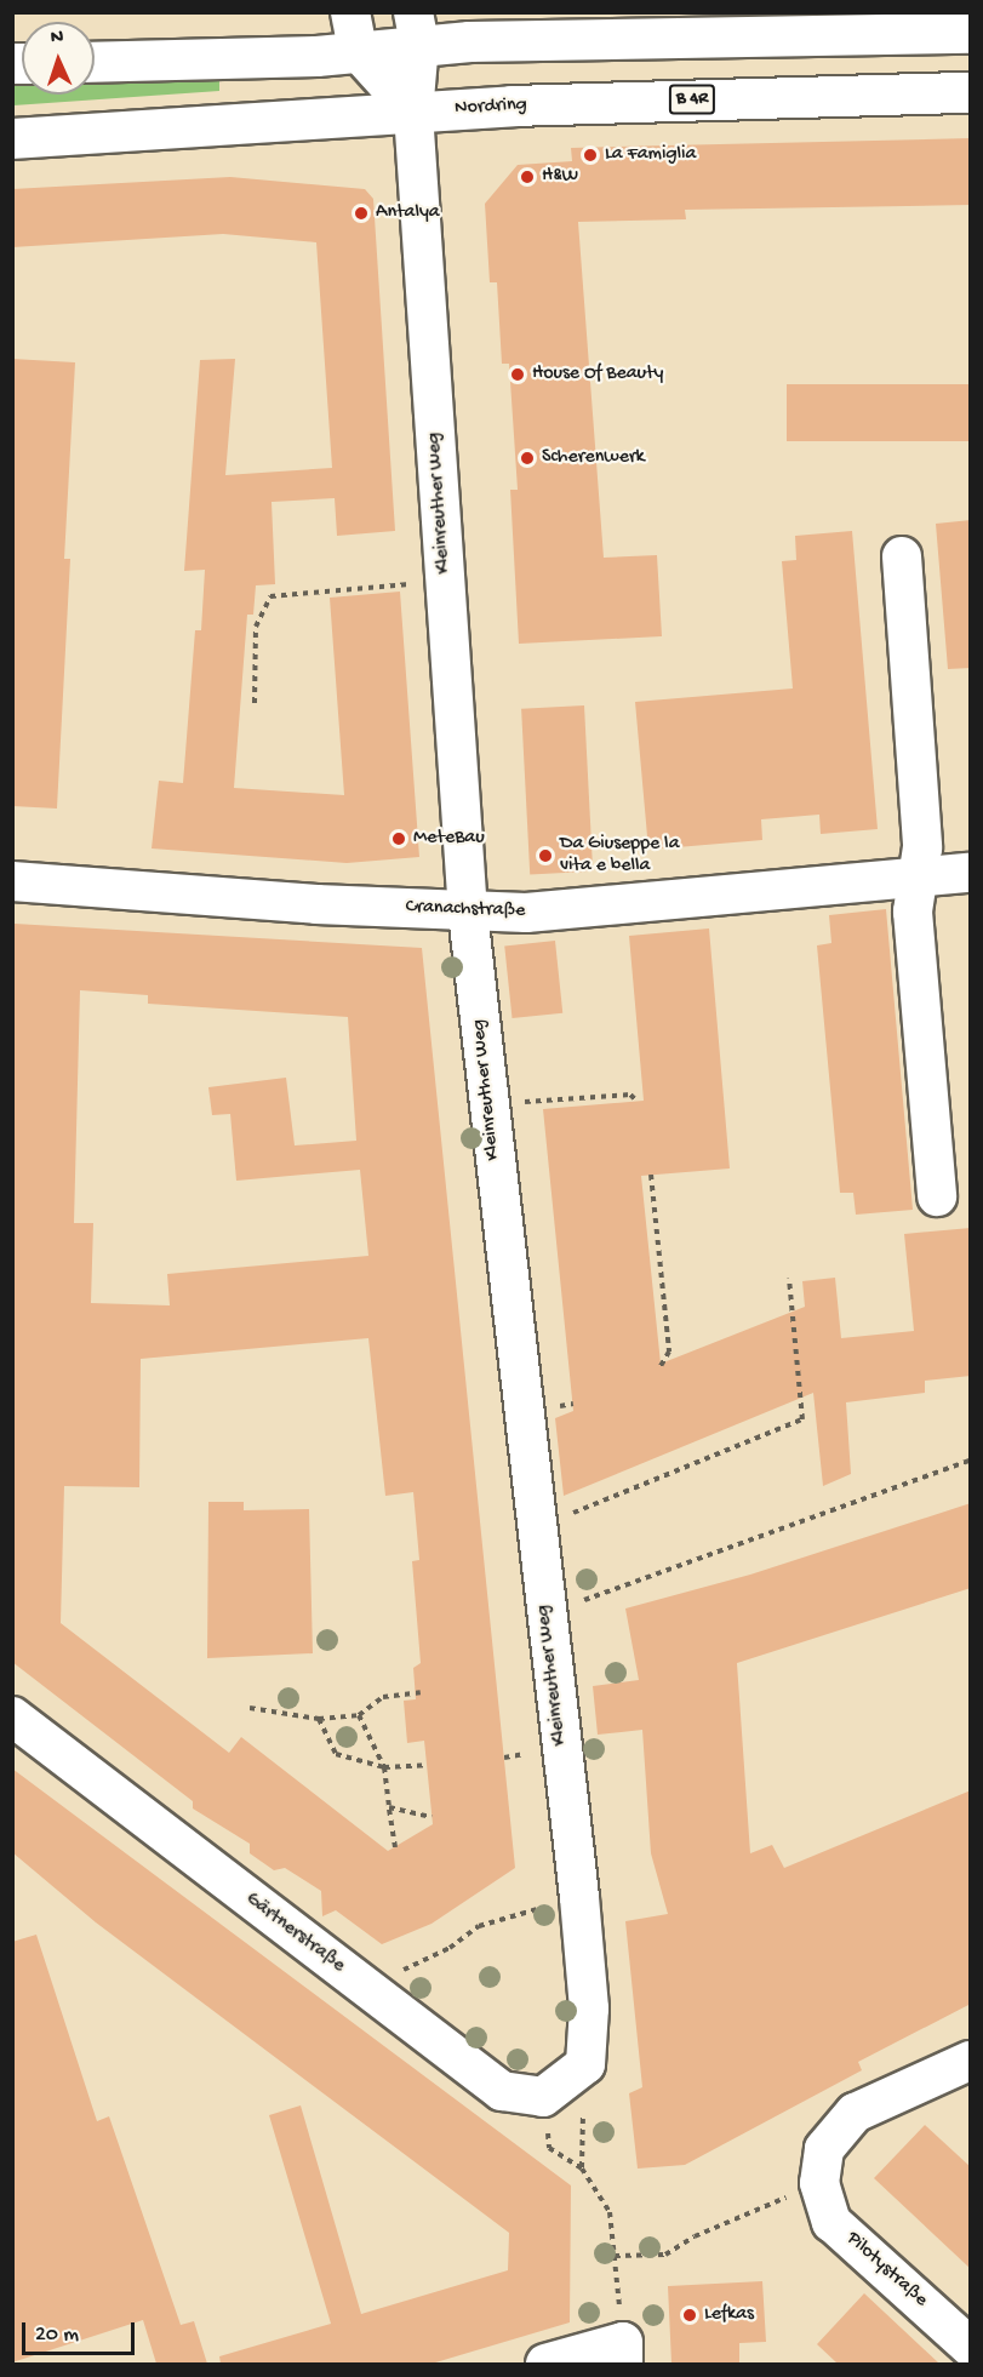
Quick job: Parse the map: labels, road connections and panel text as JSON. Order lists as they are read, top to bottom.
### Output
{
  "streets": {
    "main road": ["B 4R", "Nordring"],
    "street": [
      "Kleinreuther Weg",
      "Cranachstraße",
      "Gärtnerstraße",
      "Pilotystraße"
    ]
  },
  "crossings": [
    ["Nordring", "Kleinreuther Weg"],
    ["Kleinreuther Weg", "Cranachstraße"],
    ["Kleinreuther Weg", "Gärtnerstraße"]
  ],
  "places": [
    "La Famiglia",
    "H&W",
    "Antalya",
    "House Of Beauty",
    "Scherenwerk",
    "MeteBau",
    "Da Giuseppe la vita e bella",
    "Lefkas"
  ],
  "scale_bar": "20 m",
  "north": "top"
}
